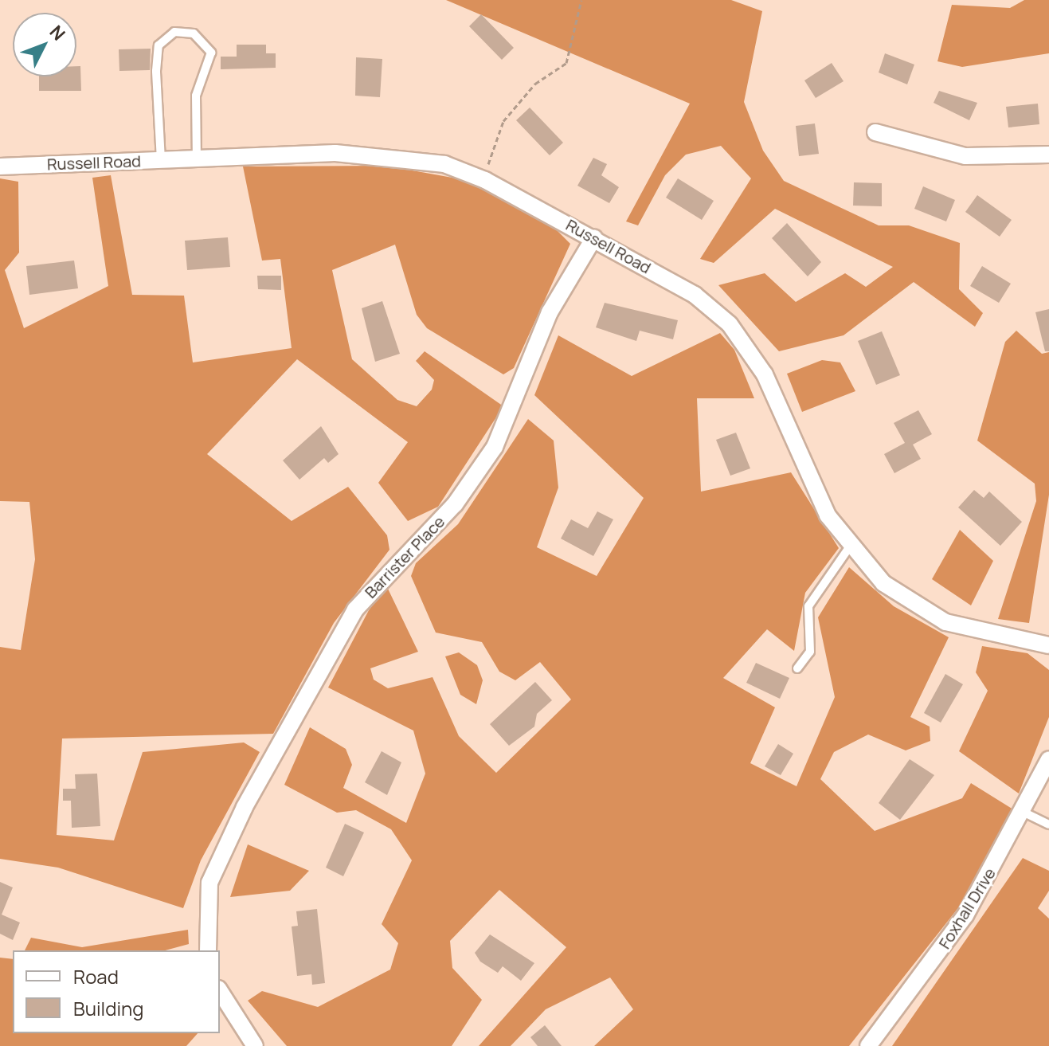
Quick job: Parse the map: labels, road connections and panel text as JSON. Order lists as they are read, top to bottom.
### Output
{
  "streets": {
    "street": ["Russell Road", "Barrister Place", "Foxhall Drive"]
  },
  "crossings": [
    ["Russell Road", "Barrister Place"]
  ],
  "legend": ["Road", "Building"],
  "north": "top right"
}
